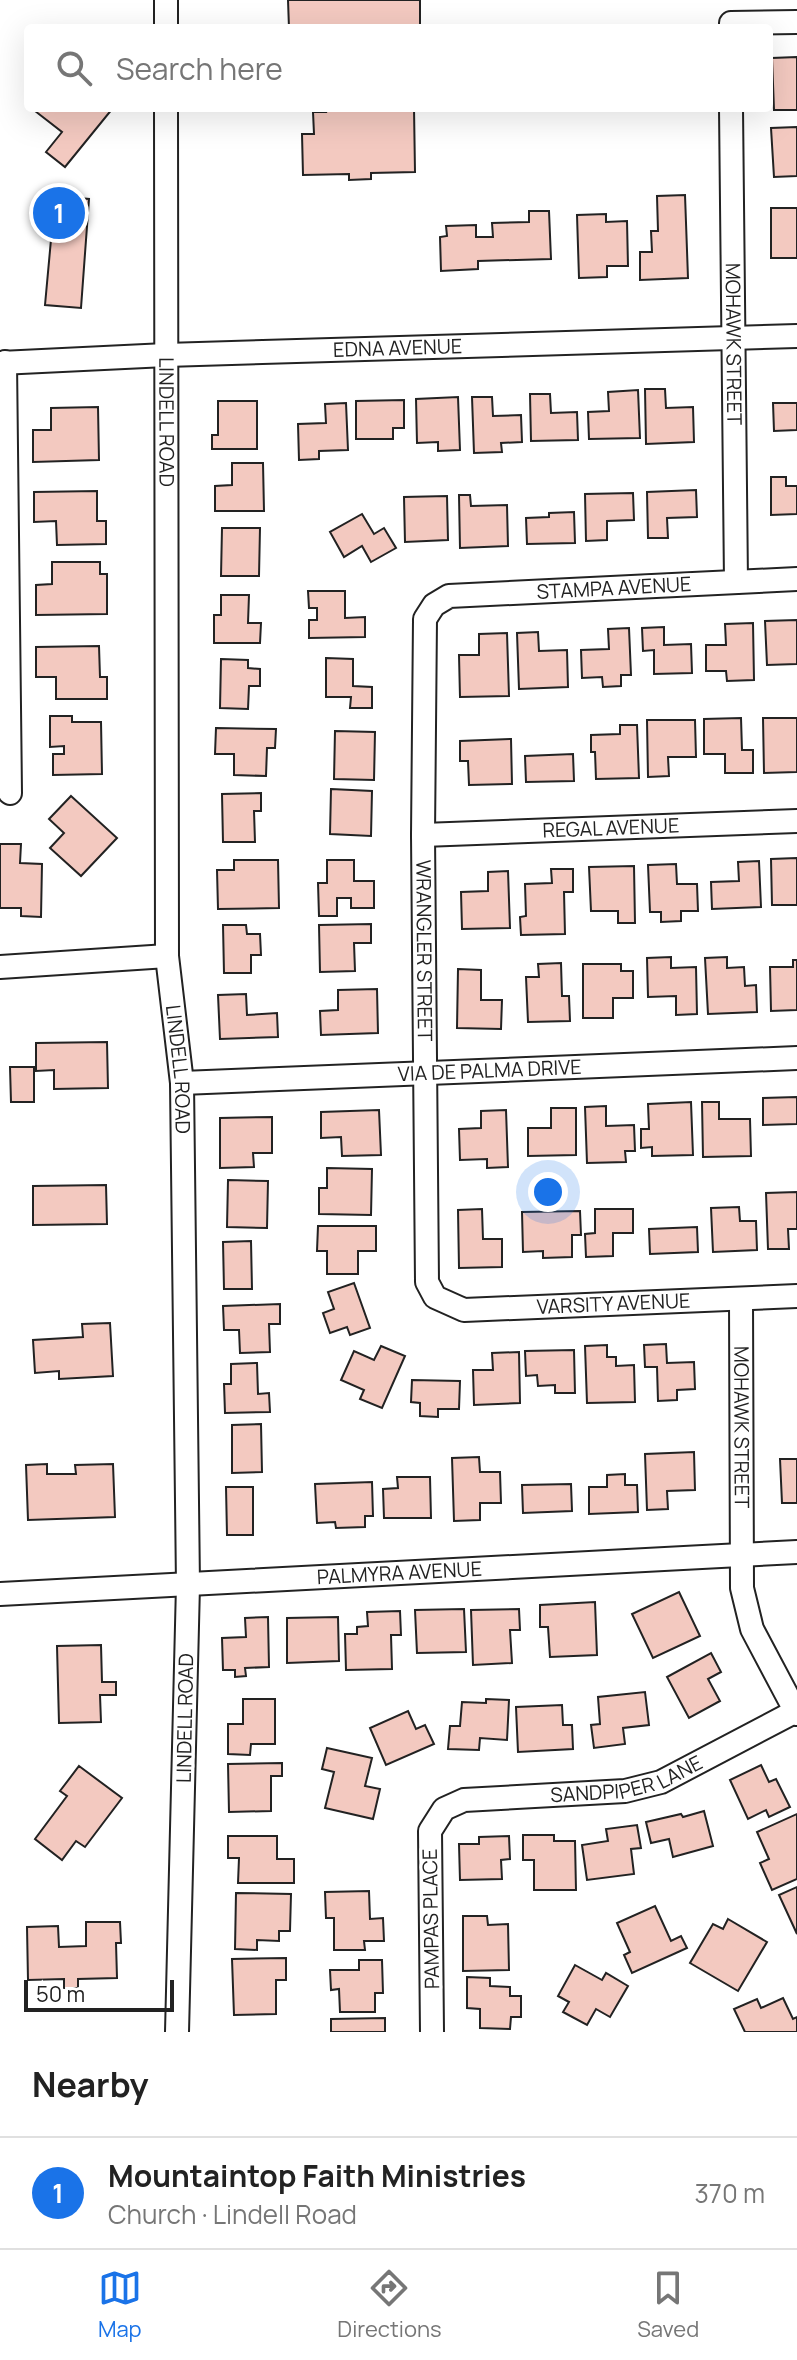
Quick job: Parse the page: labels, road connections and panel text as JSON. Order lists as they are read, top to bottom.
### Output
{
  "streets": {
    "street": [
      "MOHAWK STREET",
      "EDNA AVENUE",
      "LINDELL ROAD",
      "STAMPA AVENUE",
      "REGAL AVENUE",
      "WRANGLER STREET",
      "VIA DE PALMA DRIVE",
      "VARSITY AVENUE",
      "PALMYRA AVENUE",
      "SANDPIPER LANE",
      "PAMPAS PLACE"
    ]
  },
  "crossings": [
    ["MOHAWK STREET", "EDNA AVENUE"],
    ["MOHAWK STREET", "STAMPA AVENUE"],
    ["MOHAWK STREET", "VARSITY AVENUE"],
    ["MOHAWK STREET", "PALMYRA AVENUE"],
    ["MOHAWK STREET", "SANDPIPER LANE"],
    ["EDNA AVENUE", "LINDELL ROAD"],
    ["LINDELL ROAD", "VIA DE PALMA DRIVE"],
    ["LINDELL ROAD", "PALMYRA AVENUE"],
    ["STAMPA AVENUE", "WRANGLER STREET"],
    ["REGAL AVENUE", "WRANGLER STREET"],
    ["WRANGLER STREET", "VIA DE PALMA DRIVE"],
    ["WRANGLER STREET", "VARSITY AVENUE"],
    ["SANDPIPER LANE", "PAMPAS PLACE"]
  ],
  "scale_bar": "50 m",
  "page": {
    "search": "Search here",
    "pins": "1",
    "scale": "50 m",
    "heading": "Nearby",
    "list": [
      {
        "mark": "1",
        "name": "Mountaintop Faith Ministries",
        "note": "Church · Lindell Road",
        "value": "370 m"
      }
    ],
    "nav": ["Map", "Directions", "Saved"]
  }
}
